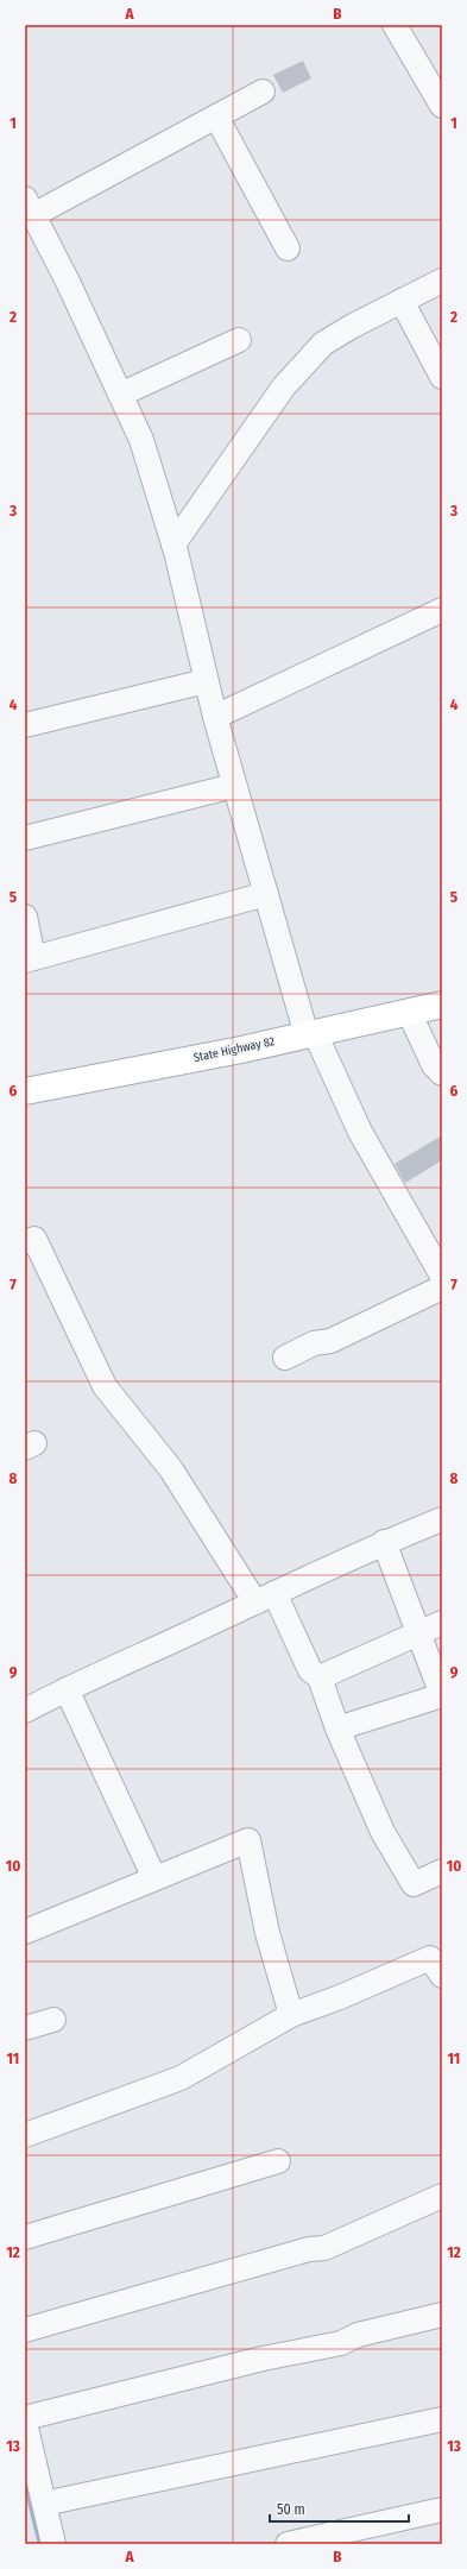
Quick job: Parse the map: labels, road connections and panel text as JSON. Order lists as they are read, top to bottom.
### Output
{
  "streets": {
    "main road": ["State Highway 82"]
  },
  "scale_bar": "50 m",
  "grid": {
    "columns": ["A", "B"],
    "rows": [
      "1",
      "2",
      "3",
      "4",
      "5",
      "6",
      "7",
      "8",
      "9",
      "10",
      "11",
      "12",
      "13"
    ]
  }
}
